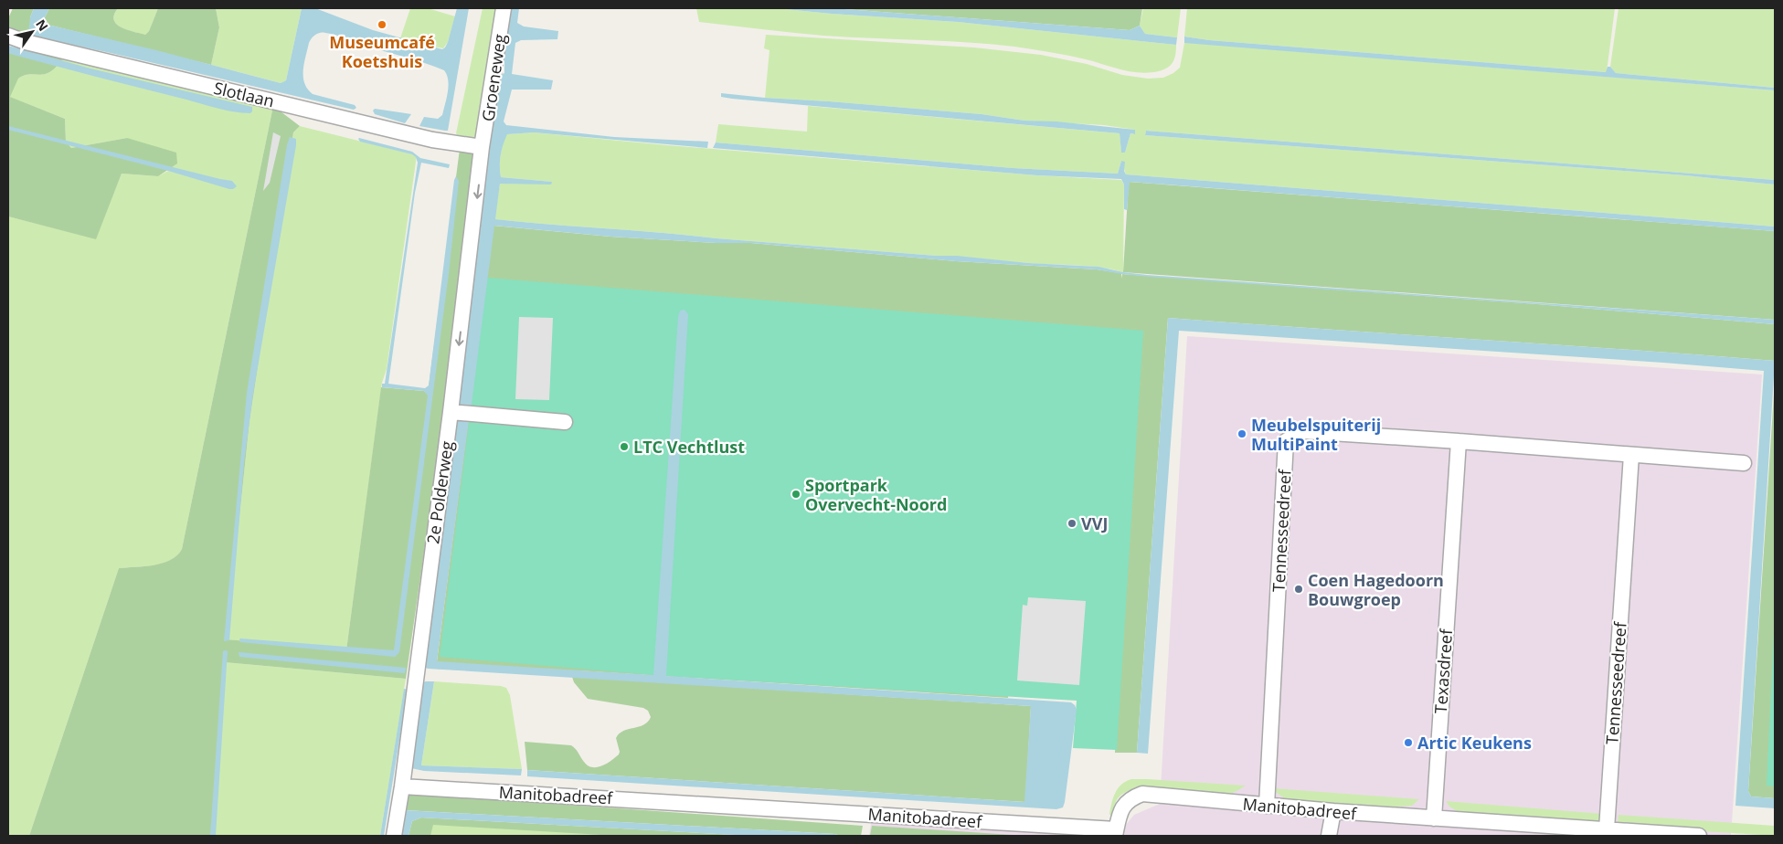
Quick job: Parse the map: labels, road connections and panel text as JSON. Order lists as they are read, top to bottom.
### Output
{
  "streets": {
    "street": [
      "Groeneweg",
      "Slotlaan",
      "2e Polderweg",
      "Tennesseedreef",
      "Texasdreef",
      "Manitobadreef"
    ]
  },
  "crossings": [
    ["Groeneweg", "Slotlaan"],
    ["Groeneweg", "2e Polderweg"],
    ["Slotlaan", "2e Polderweg"],
    ["2e Polderweg", "Manitobadreef"],
    ["Tennesseedreef", "Texasdreef"],
    ["Tennesseedreef", "Manitobadreef"],
    ["Texasdreef", "Manitobadreef"]
  ],
  "one_way": ["2e Polderweg"],
  "places": [
    "Museumcafé Koetshuis",
    "Meubelspuiterij MultiPaint",
    "LTC Vechtlust",
    "Sportpark Overvecht-Noord",
    "VVJ",
    "Coen Hagedoorn Bouwgroep",
    "Artic Keukens"
  ],
  "north": "top right"
}
